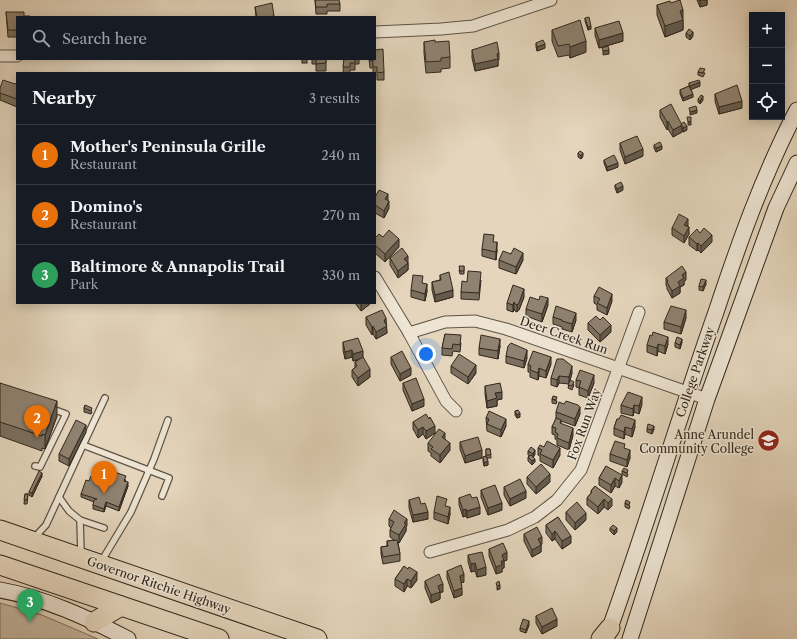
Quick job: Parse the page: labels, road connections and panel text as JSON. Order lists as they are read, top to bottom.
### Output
{
  "streets": {
    "highway": ["Governor Ritchie Highway"],
    "main road": ["College Parkway"],
    "street": ["Deer Creek Run", "Fox Run Way"]
  },
  "crossings": [
    ["Deer Creek Run", "College Parkway"],
    ["Deer Creek Run", "Fox Run Way"]
  ],
  "places": {
    "school or university": ["Anne Arundel Community College"]
  },
  "page": {
    "map_buttons": ["+", "−"],
    "search": "Search here",
    "heading": ["Nearby", "3 results"],
    "list": [
      {
        "mark": "1",
        "name": "Mother's Peninsula Grille",
        "note": "Restaurant",
        "value": "240 m"
      },
      {
        "mark": "2",
        "name": "Domino's",
        "note": "Restaurant",
        "value": "270 m"
      },
      {
        "mark": "3",
        "name": "Baltimore & Annapolis Trail",
        "note": "Park",
        "value": "330 m"
      }
    ],
    "pins": ["2", "1", "3"]
  }
}
